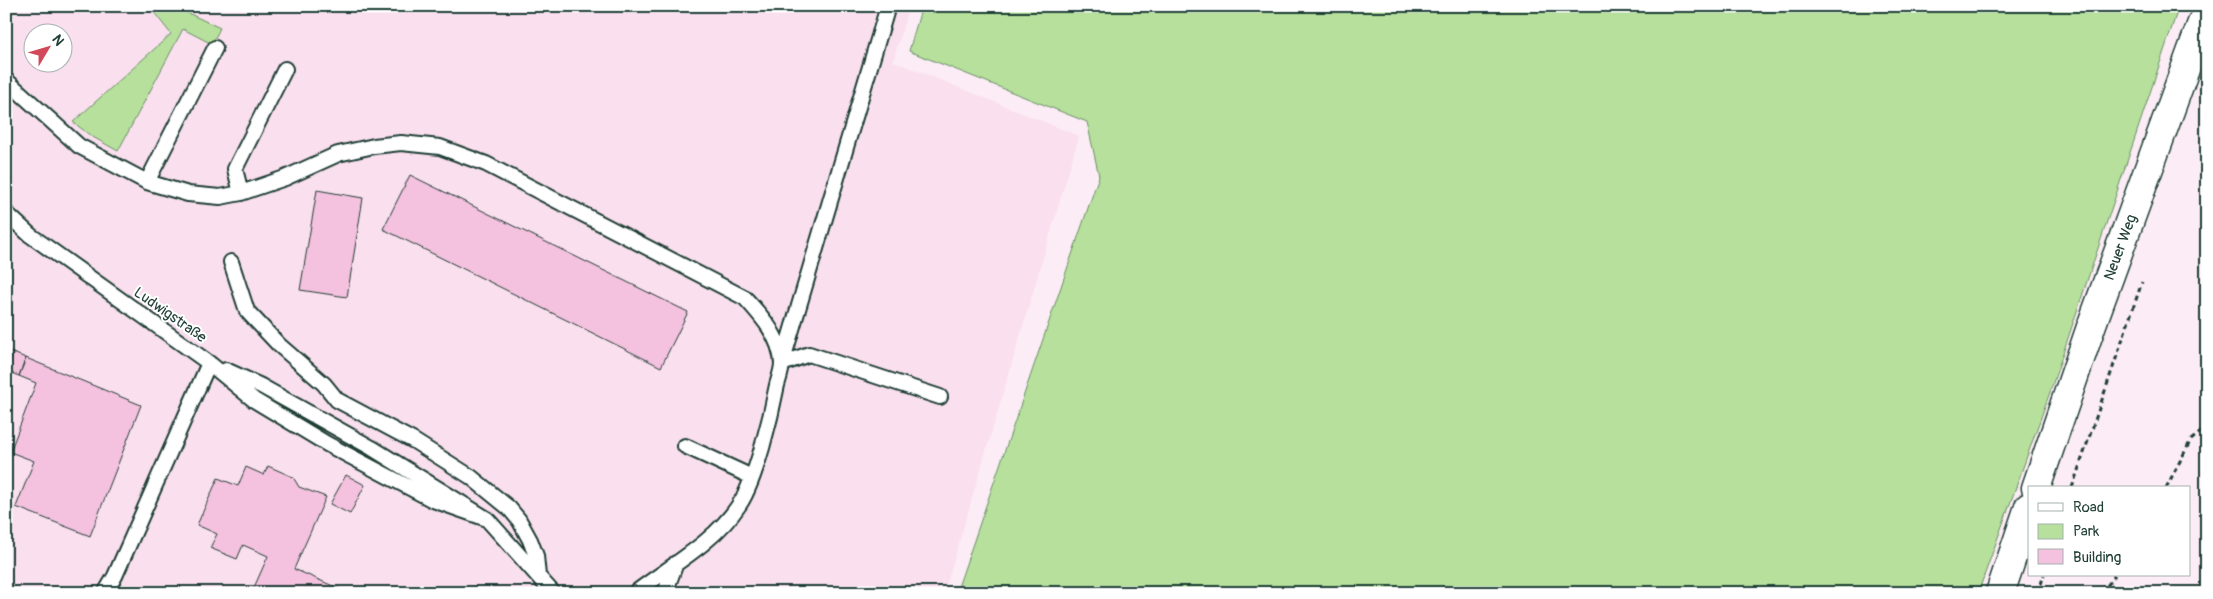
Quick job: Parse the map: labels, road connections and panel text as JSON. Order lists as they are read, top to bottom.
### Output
{
  "streets": {
    "main road": ["Neuer Weg"],
    "lane": ["Ludwigstraße"]
  },
  "legend": ["Road", "Park", "Building"],
  "north": "top right"
}
